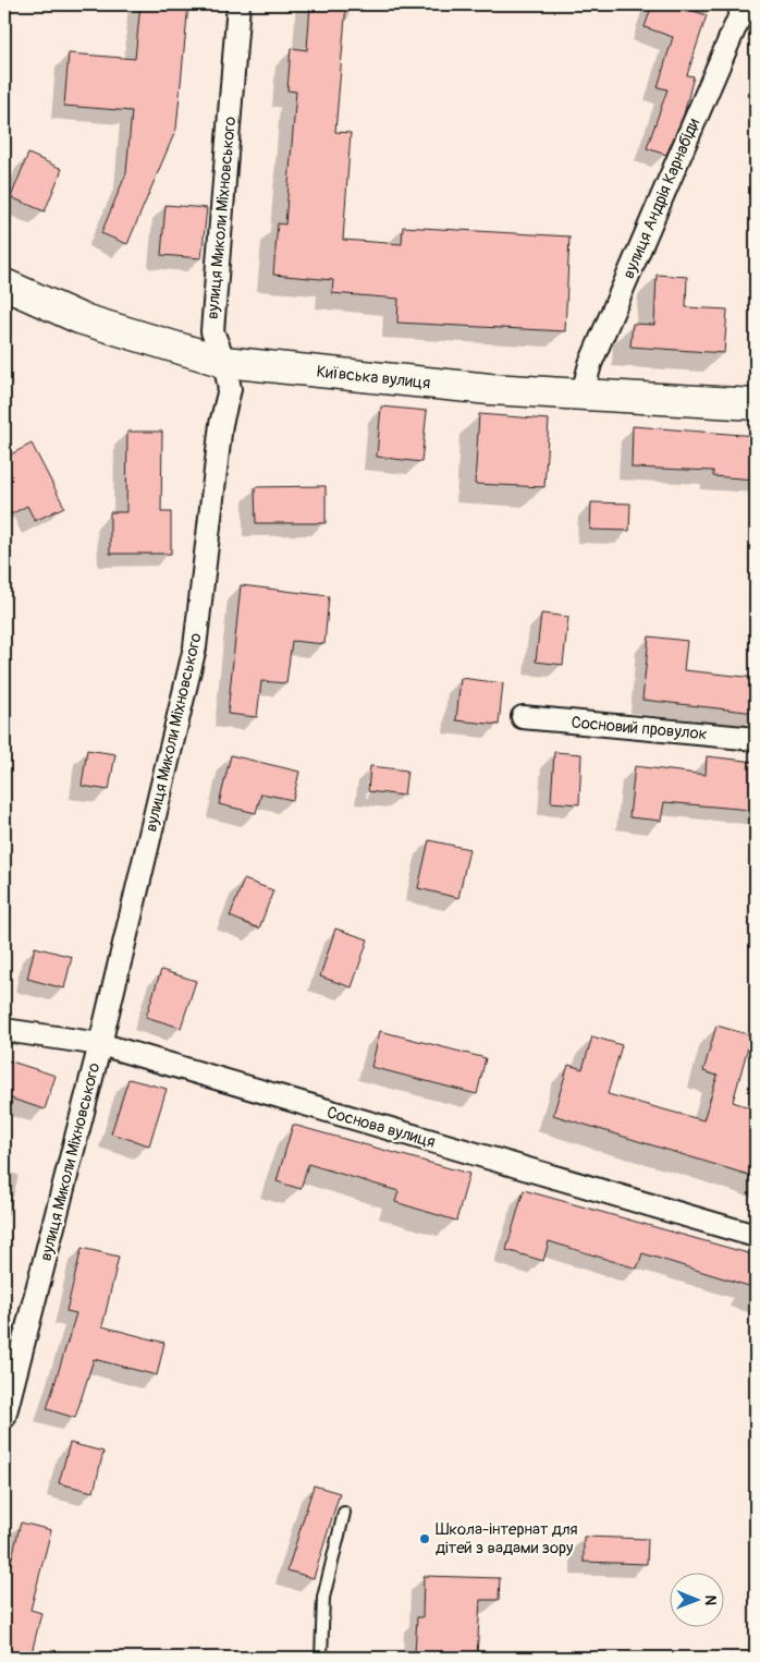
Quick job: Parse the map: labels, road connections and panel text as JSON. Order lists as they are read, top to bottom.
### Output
{
  "streets": {
    "main road": ["Київська вулиця"],
    "street": [
      "вулиця Андрія Карнабіди",
      "вулиця Миколи Міхновського",
      "Сосновий провулок",
      "Соснова вулиця"
    ]
  },
  "crossings": [
    ["вулиця Андрія Карнабіди", "Київська вулиця"],
    ["вулиця Миколи Міхновського", "Київська вулиця"],
    ["вулиця Миколи Міхновського", "Соснова вулиця"]
  ],
  "places": ["Школа-інтернат для дітей з вадами зору"],
  "north": "right"
}
